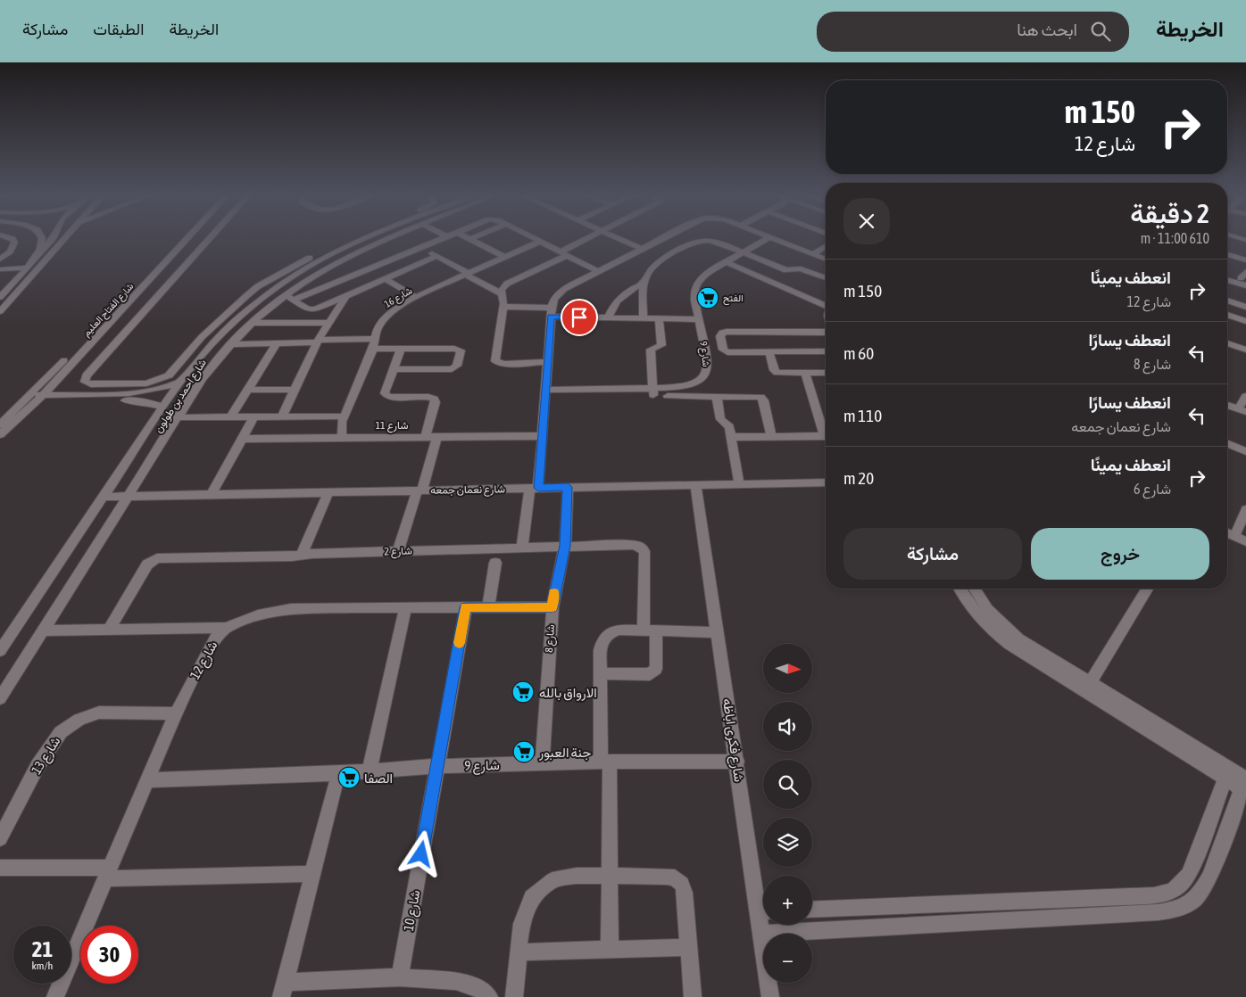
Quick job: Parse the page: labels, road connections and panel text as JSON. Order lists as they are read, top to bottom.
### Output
{
  "streets": {
    "street": [
      "شارع 16",
      "شارع الفتاح العليم",
      "شارع 9",
      "شارع احمد بن طولون",
      "شارع 11",
      "شارع نعمان جمعه",
      "شارع 2",
      "شارع 8",
      "شارع 12",
      "شارع فكرى اباظه",
      "شارع 13",
      "شارع 10"
    ]
  },
  "crossings": [
    ["شارع 16", "شارع 11"],
    ["شارع 9", "شارع 8"],
    ["شارع 9", "شارع 12"],
    ["شارع 9", "شارع فكرى اباظه"],
    ["شارع 9", "شارع 10"],
    ["شارع احمد بن طولون", "شارع نعمان جمعه"],
    ["شارع نعمان جمعه", "شارع 8"],
    ["شارع نعمان جمعه", "شارع فكرى اباظه"],
    ["شارع 2", "شارع 8"],
    ["شارع 8", "شارع 12"],
    ["شارع 12", "شارع 13"],
    ["شارع 12", "شارع 10"]
  ],
  "places": {
    "supermarket": [
      "الفتح",
      "الارواق بالله",
      "جنة العبور",
      "الصفا"
    ]
  },
  "north": "right",
  "page": {
    "header": "الخريطة",
    "search": "ابحث هنا",
    "nav": ["الخريطة", "الطبقات", "مشاركة"],
    "turn": ["150 m", "شارع 12"],
    "heading": ["2 دقيقة", "610 m · 11:00"],
    "list": [
      {
        "name": "انعطف يمينًا",
        "note": "شارع 12",
        "value": "150 m"
      },
      {
        "name": "انعطف يسارًا",
        "note": "شارع 8",
        "value": "60 m"
      },
      {
        "name": "انعطف يسارًا",
        "note": "شارع نعمان جمعه",
        "value": "110 m"
      },
      {
        "name": "انعطف يمينًا",
        "note": "شارع 6",
        "value": "20 m"
      }
    ],
    "buttons": ["خروج", "مشاركة"],
    "map_buttons": ["+", "−"],
    "speed": "21 km/h",
    "limit": "30"
  }
}
